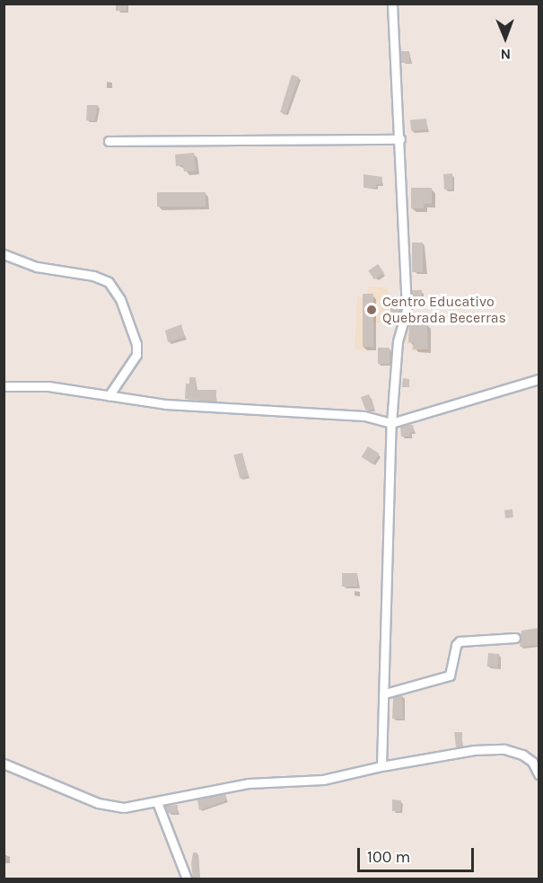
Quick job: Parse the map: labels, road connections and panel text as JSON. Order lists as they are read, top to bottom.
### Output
{
  "places": ["Centro Educativo Quebrada Becerras"],
  "scale_bar": "100 m",
  "north": "bottom"
}
